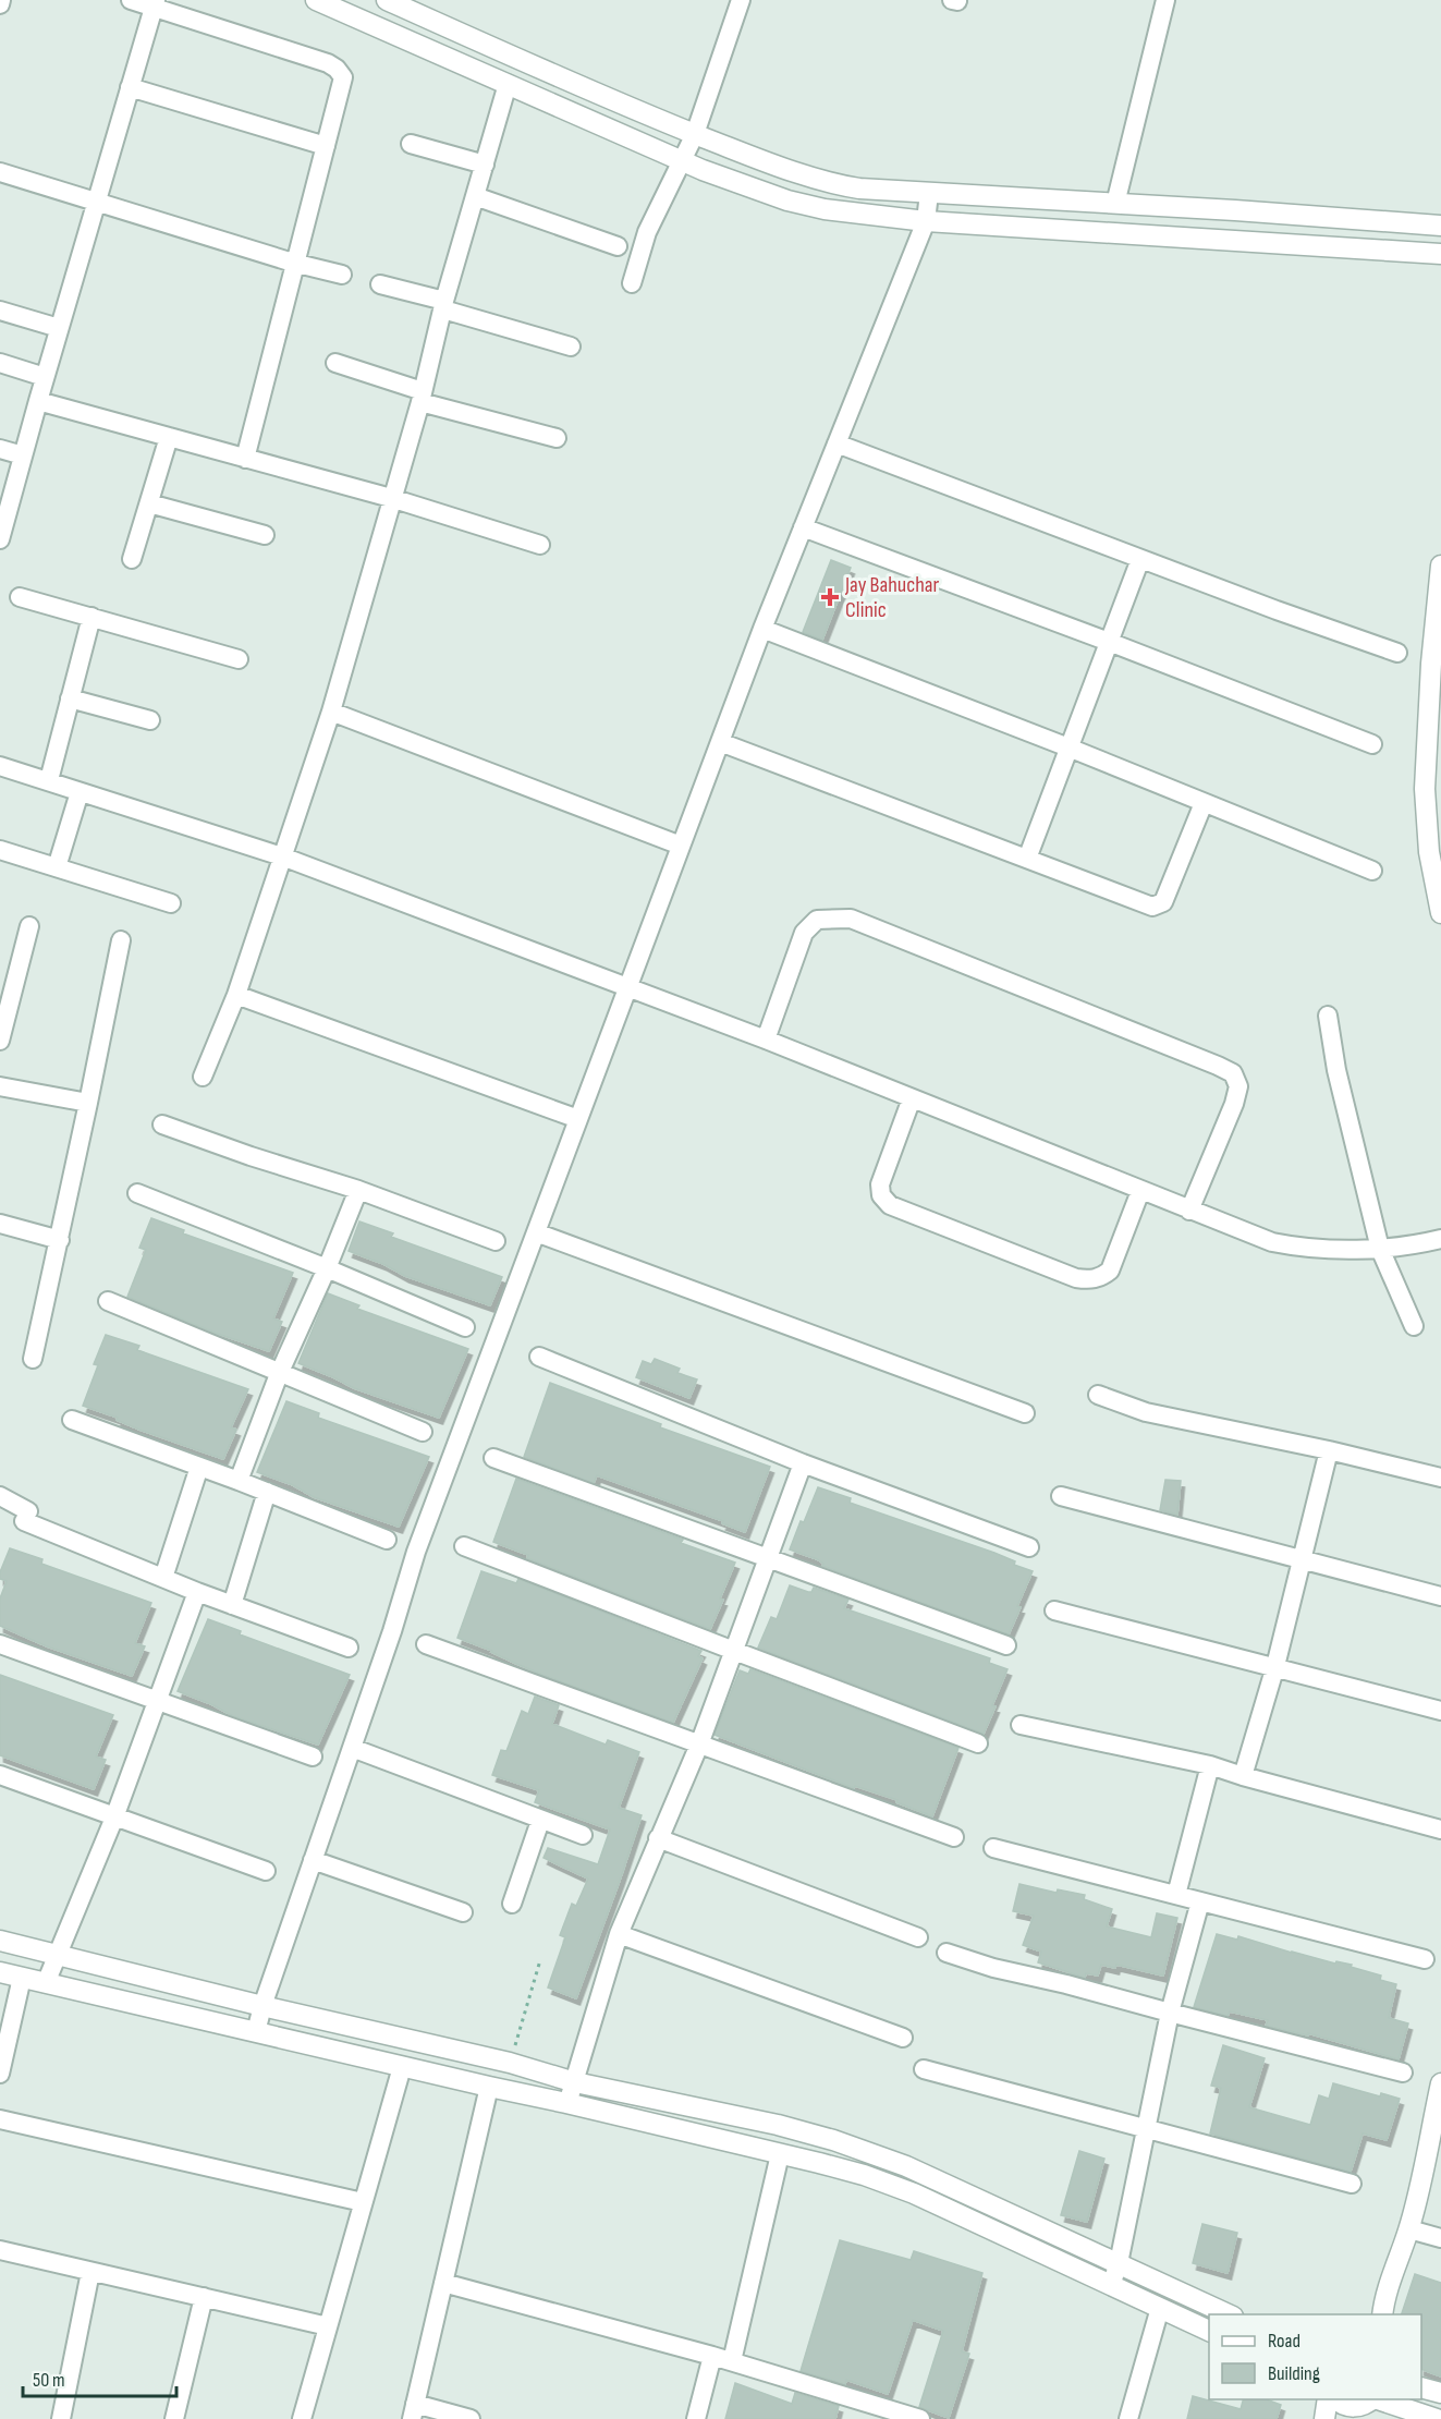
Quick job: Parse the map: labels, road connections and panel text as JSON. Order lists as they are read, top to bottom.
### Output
{
  "places": {
    "health": ["Jay Bahuchar Clinic"]
  },
  "legend": ["Road", "Building"],
  "scale_bar": "50 m"
}
